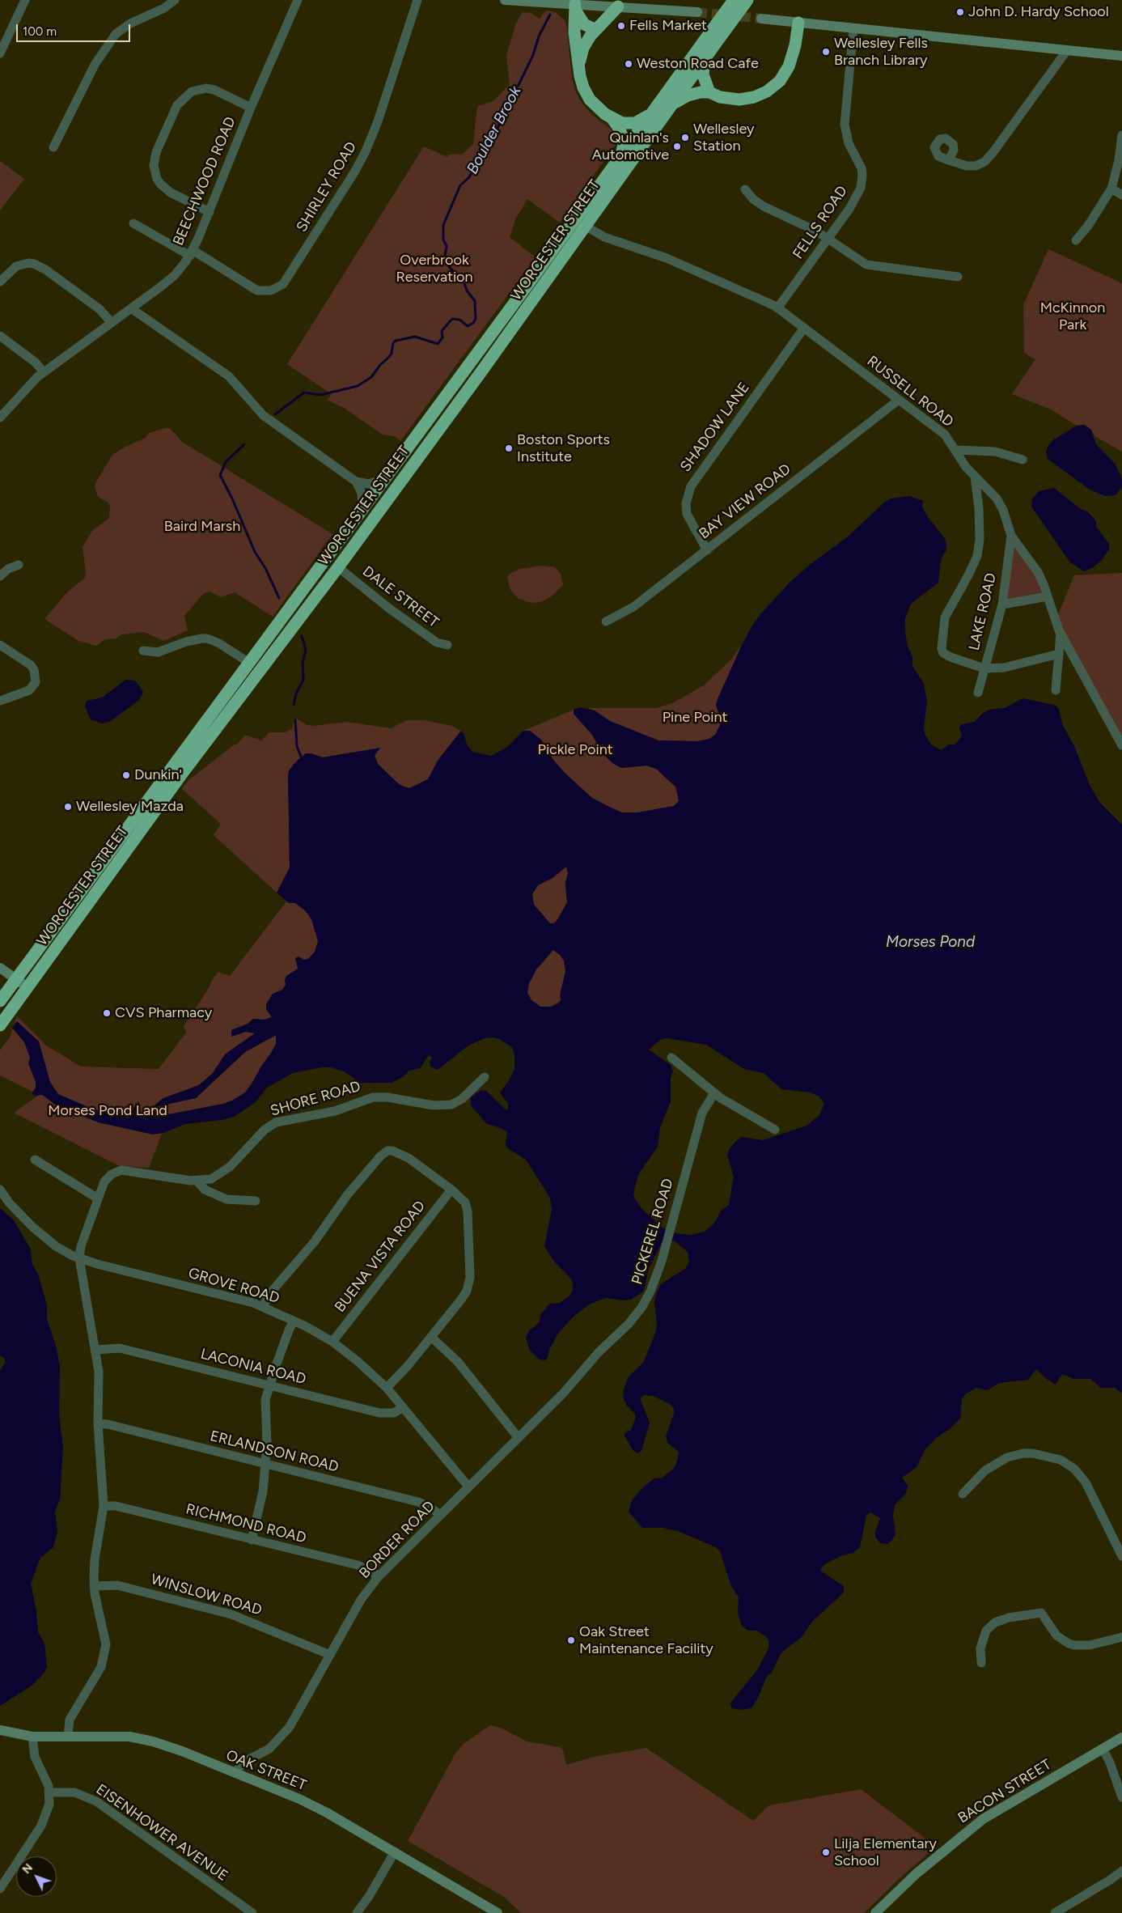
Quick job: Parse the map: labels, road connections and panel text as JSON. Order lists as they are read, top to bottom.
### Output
{
  "streets": {
    "highway": ["WORCESTER STREET"],
    "street": [
      "BEECHWOOD ROAD",
      "SHIRLEY ROAD",
      "FELLS ROAD",
      "RUSSELL ROAD",
      "SHADOW LANE",
      "BAY VIEW ROAD",
      "DALE STREET",
      "LAKE ROAD",
      "SHORE ROAD",
      "PICKEREL ROAD",
      "BUENA VISTA ROAD",
      "GROVE ROAD",
      "LACONIA ROAD",
      "ERLANDSON ROAD",
      "RICHMOND ROAD",
      "BORDER ROAD",
      "WINSLOW ROAD",
      "OAK STREET",
      "BACON STREET",
      "EISENHOWER AVENUE"
    ]
  },
  "crossings": [
    ["BEECHWOOD ROAD", "SHIRLEY ROAD"],
    ["FELLS ROAD", "RUSSELL ROAD"],
    ["WORCESTER STREET", "RUSSELL ROAD"],
    ["WORCESTER STREET", "DALE STREET"],
    ["RUSSELL ROAD", "SHADOW LANE"],
    ["RUSSELL ROAD", "BAY VIEW ROAD"],
    ["RUSSELL ROAD", "LAKE ROAD"],
    ["SHADOW LANE", "BAY VIEW ROAD"],
    ["SHORE ROAD", "GROVE ROAD"],
    ["PICKEREL ROAD", "BORDER ROAD"],
    ["BUENA VISTA ROAD", "GROVE ROAD"],
    ["GROVE ROAD", "LACONIA ROAD"],
    ["GROVE ROAD", "BORDER ROAD"],
    ["ERLANDSON ROAD", "BORDER ROAD"],
    ["RICHMOND ROAD", "BORDER ROAD"],
    ["BORDER ROAD", "WINSLOW ROAD"],
    ["BORDER ROAD", "OAK STREET"]
  ],
  "water": ["Boulder Brook", "Morses Pond"],
  "parks": [
    "Overbrook Reservation",
    "McKinnon Park",
    "Baird Marsh",
    "Pine Point",
    "Pickle Point",
    "Morses Pond Land"
  ],
  "places": [
    "John D. Hardy School",
    "Fells Market",
    "Wellesley Fells Branch Library",
    "Weston Road Cafe",
    "Wellesley Station",
    "Quinlan's Automotive",
    "Boston Sports Institute",
    "Dunkin'",
    "Wellesley Mazda",
    "CVS Pharmacy",
    "Oak Street Maintenance Facility",
    "Lilja Elementary School"
  ],
  "scale_bar": "100 m",
  "north": "top left"
}
